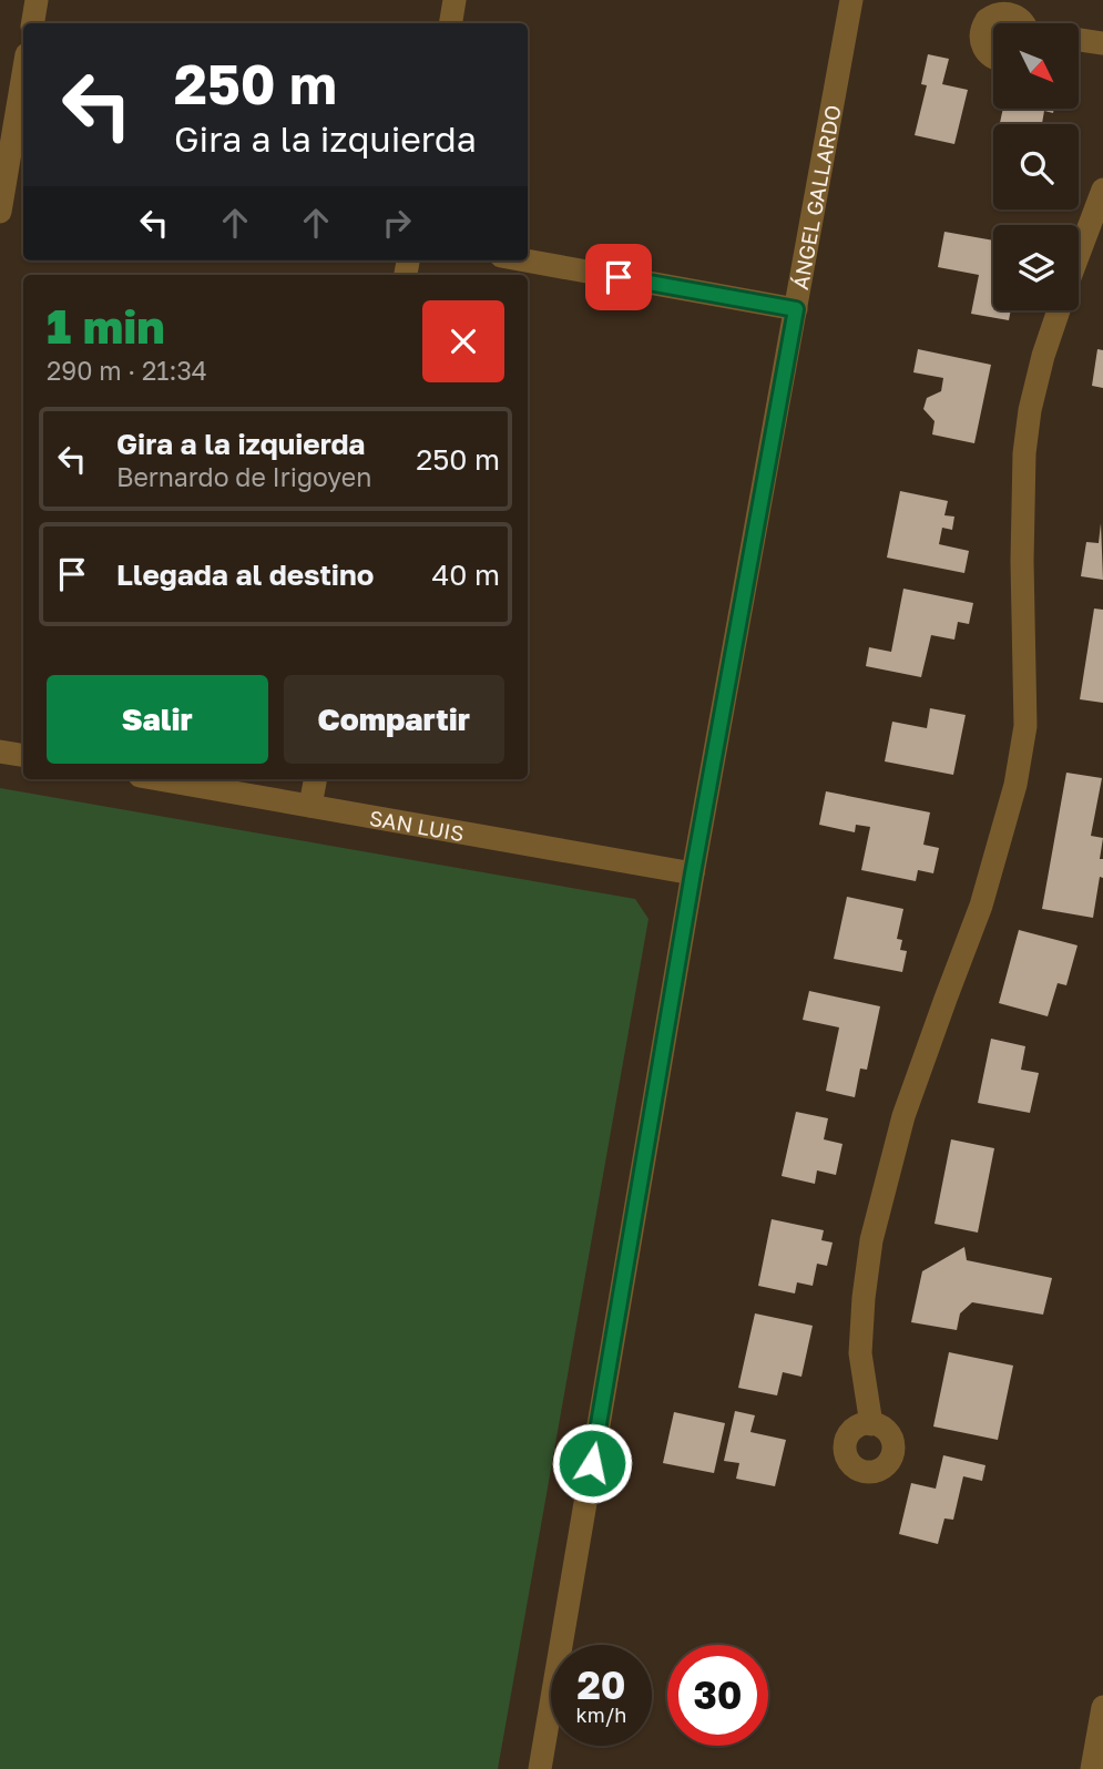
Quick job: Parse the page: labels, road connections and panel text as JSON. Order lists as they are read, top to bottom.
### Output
{
  "streets": {
    "street": ["ÁNGEL GALLARDO", "SAN LUIS"]
  },
  "crossings": [
    ["ÁNGEL GALLARDO", "SAN LUIS"]
  ],
  "north": "bottom right",
  "page": {
    "turn": ["250 m", "Gira a la izquierda"],
    "heading": ["1 min", "290 m · 21:34"],
    "list": [
      {
        "name": "Gira a la izquierda",
        "note": "Bernardo de Irigoyen",
        "value": "250 m"
      },
      {
        "name": "Llegada al destino",
        "value": "40 m"
      }
    ],
    "buttons": ["Salir", "Compartir"],
    "speed": "20 km/h",
    "limit": "30"
  }
}
